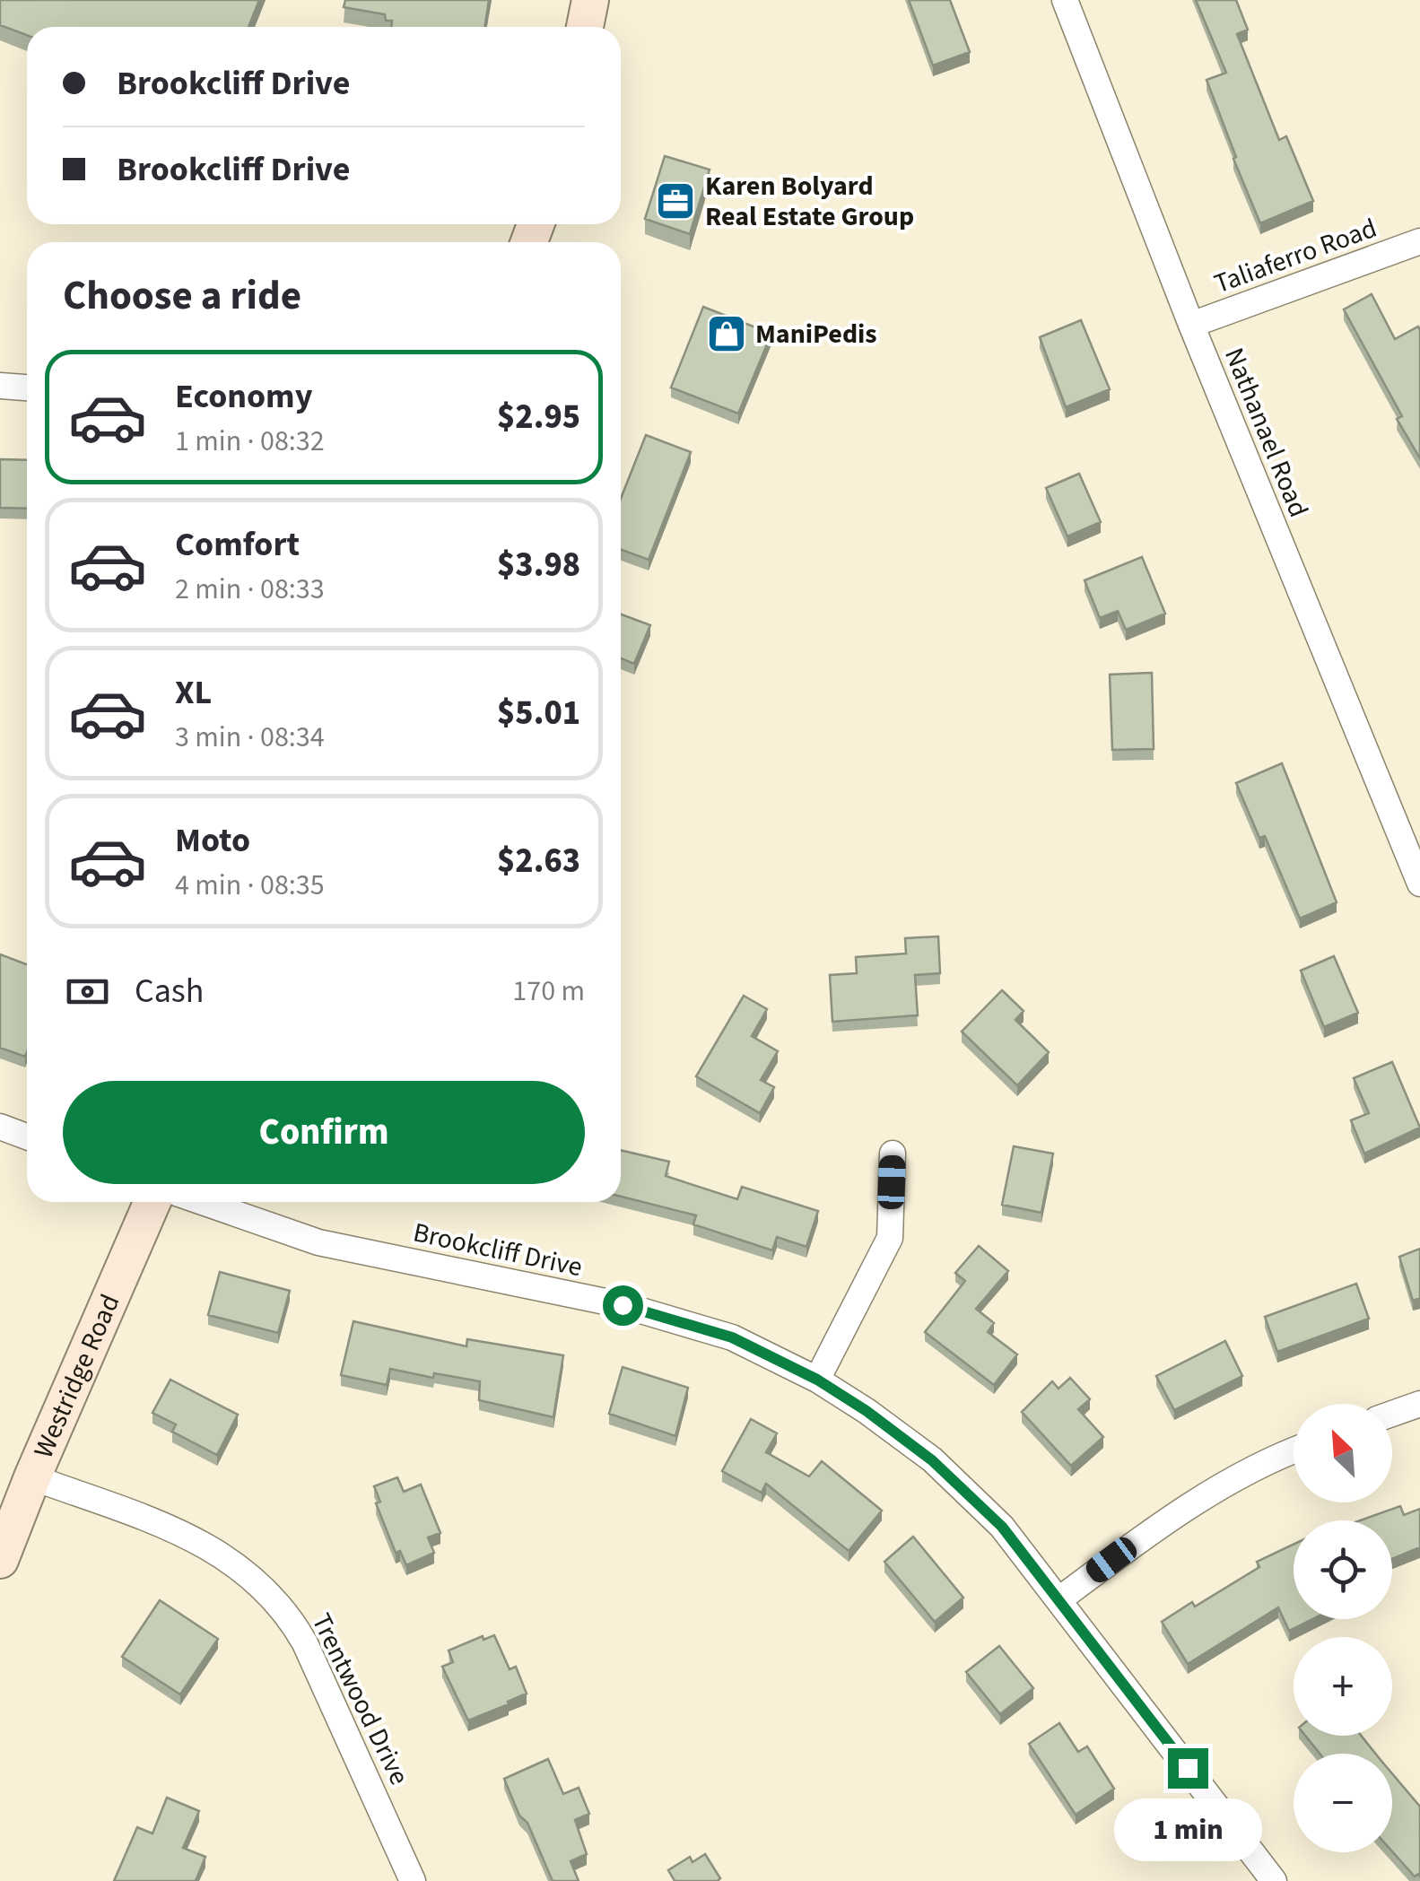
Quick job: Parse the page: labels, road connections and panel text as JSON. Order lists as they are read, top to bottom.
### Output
{
  "streets": {
    "main road": ["Westridge Road"],
    "street": [
      "Taliaferro Road",
      "Nathanael Road",
      "Brookcliff Drive",
      "Trentwood Drive"
    ]
  },
  "crossings": [
    ["Taliaferro Road", "Nathanael Road"],
    ["Westridge Road", "Trentwood Drive"]
  ],
  "places": {
    "office": ["Karen Bolyard Real Estate Group"],
    "shop": ["ManiPedis"]
  },
  "north": "top left",
  "page": {
    "banner": ["Brookcliff Drive", "Brookcliff Drive"],
    "heading": "Choose a ride",
    "list": [
      {
        "name": "Economy",
        "note": "1 min · 08:32",
        "value": "$2.95"
      },
      {
        "name": "Comfort",
        "note": "2 min · 08:33",
        "value": "$3.98"
      },
      {
        "name": "XL",
        "note": "3 min · 08:34",
        "value": "$5.01"
      },
      {
        "name": "Moto",
        "note": "4 min · 08:35",
        "value": "$2.63"
      }
    ],
    "pay": ["Cash", "170 m"],
    "buttons": "Confirm",
    "map_buttons": ["+", "−"],
    "bubble": "1 min"
  }
}
